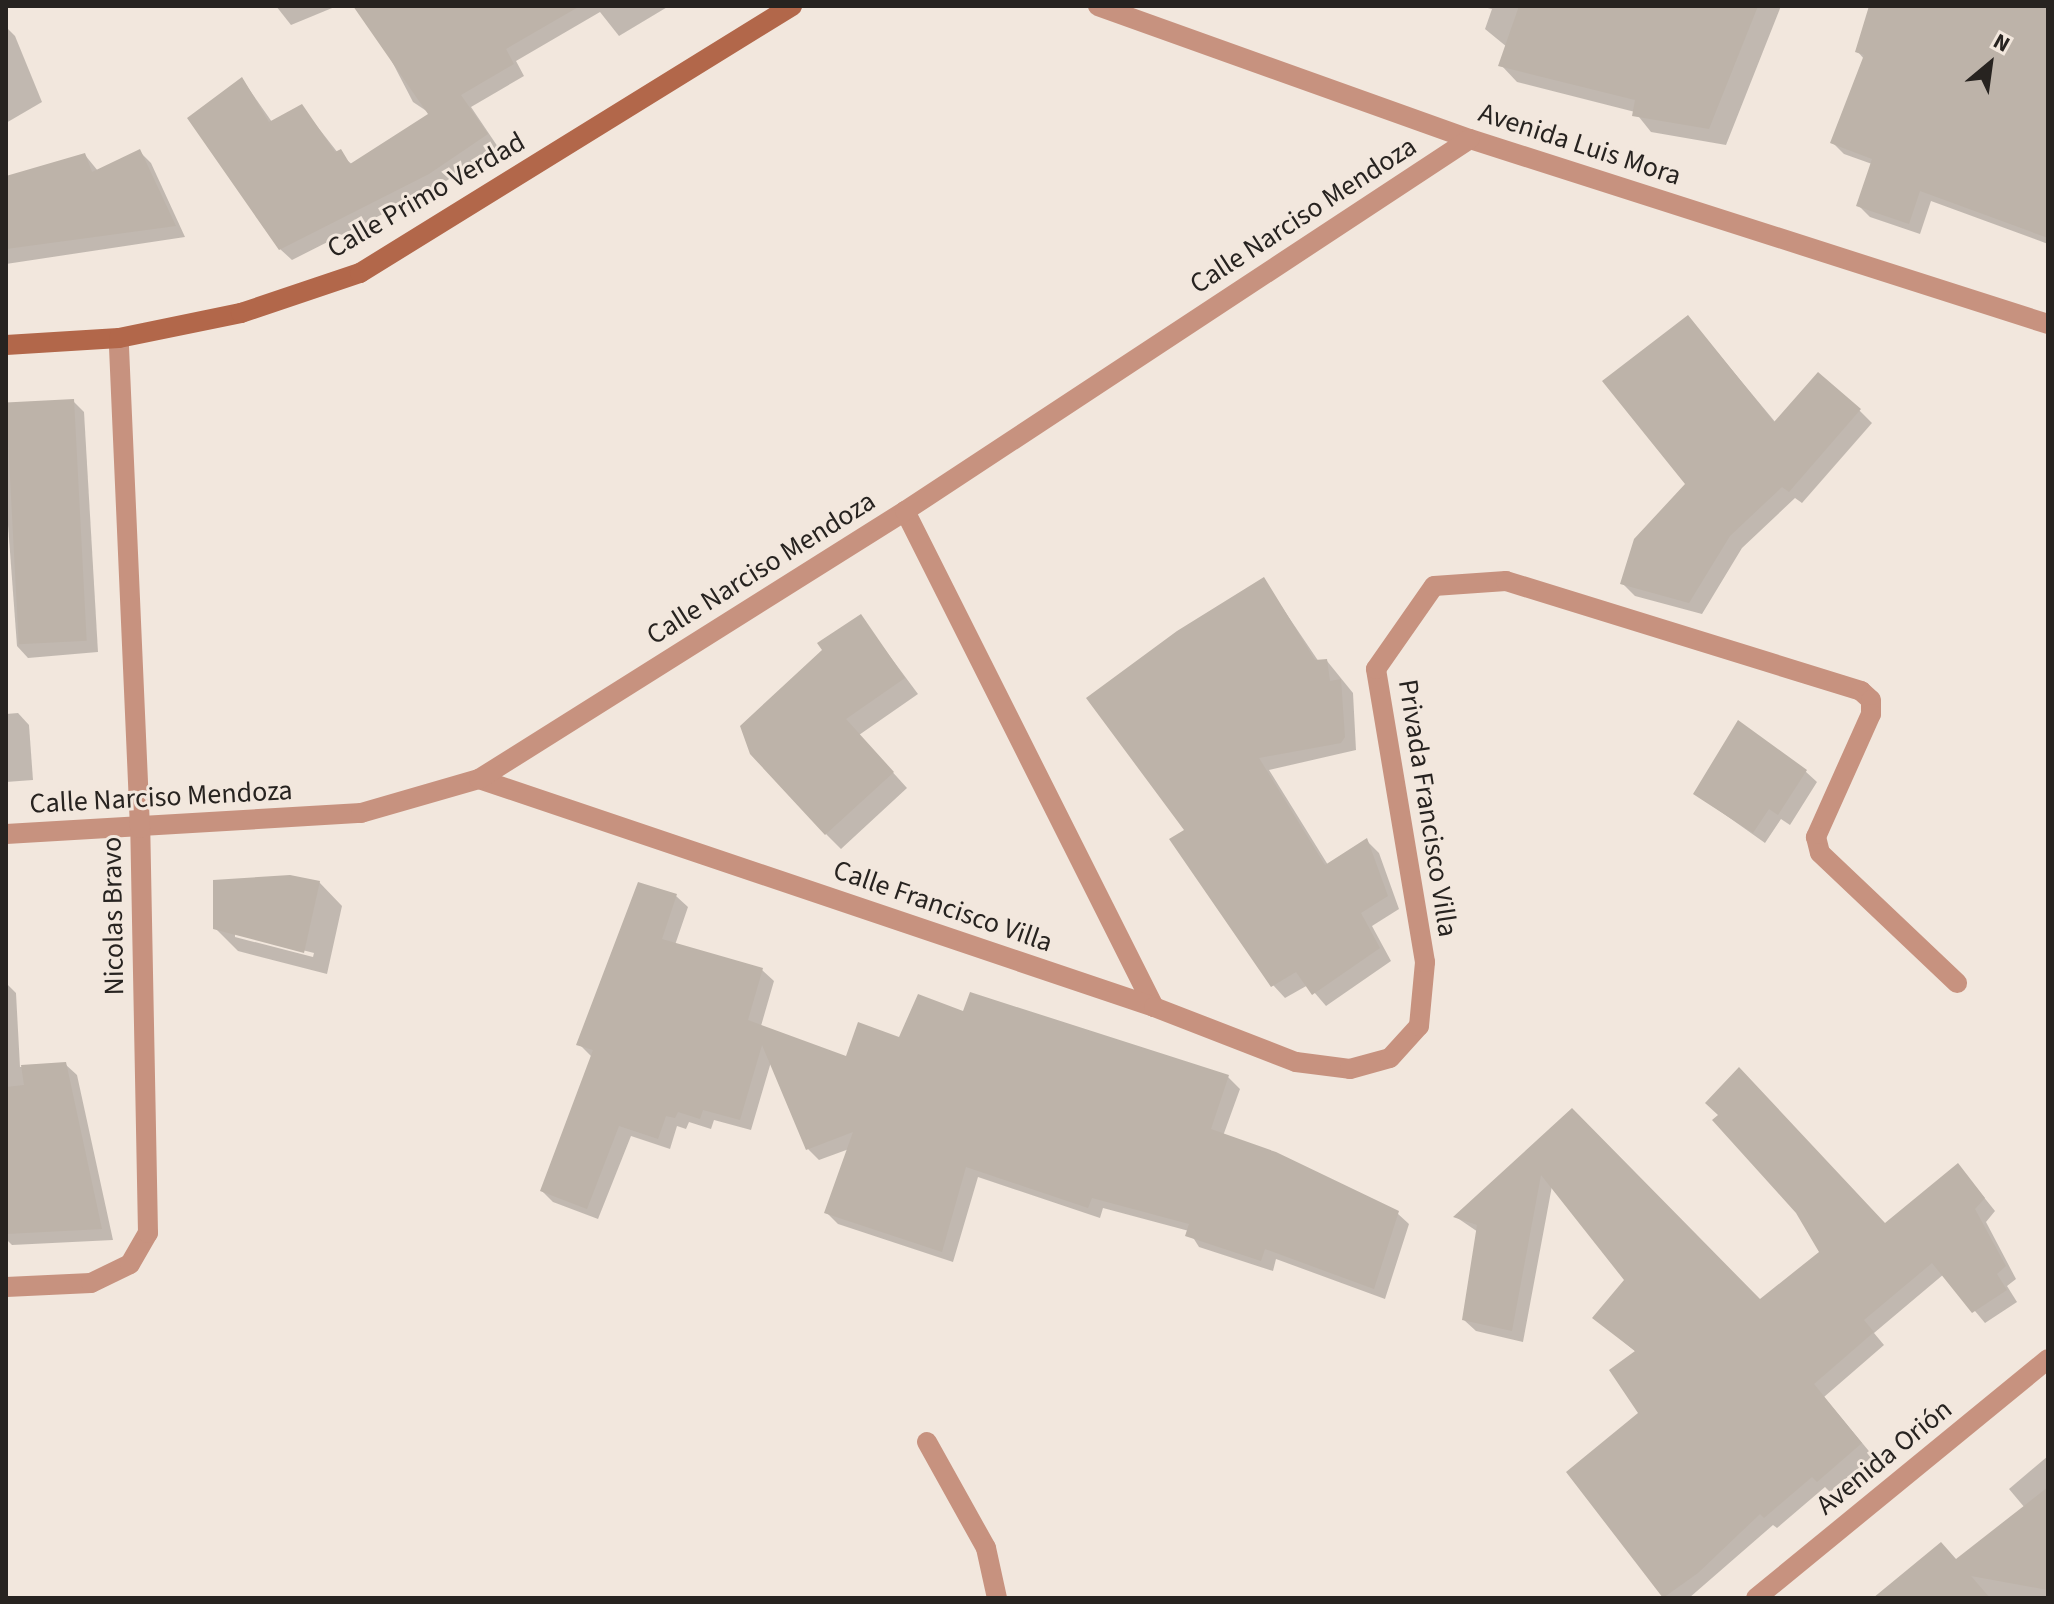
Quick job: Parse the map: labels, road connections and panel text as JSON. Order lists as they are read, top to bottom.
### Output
{
  "streets": {
    "street": [
      "Avenida Luis Mora",
      "Calle Primo Verdad",
      "Calle Narciso Mendoza",
      "Privada Francisco Villa",
      "Calle Francisco Villa",
      "Nicolas Bravo",
      "Avenida Orión"
    ]
  },
  "crossings": [
    ["Avenida Luis Mora", "Calle Narciso Mendoza"],
    ["Calle Primo Verdad", "Nicolas Bravo"],
    ["Calle Narciso Mendoza", "Calle Francisco Villa"],
    ["Calle Narciso Mendoza", "Nicolas Bravo"],
    ["Privada Francisco Villa", "Calle Francisco Villa"]
  ],
  "north": "top right"
}
